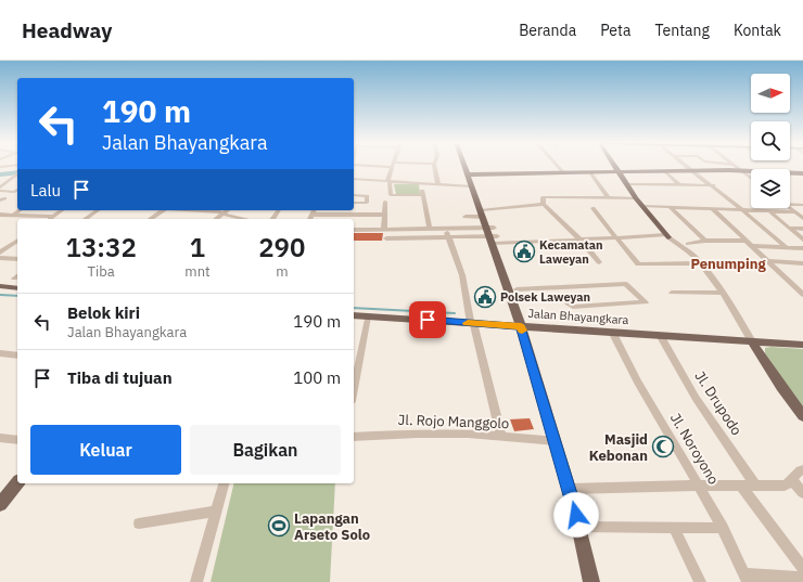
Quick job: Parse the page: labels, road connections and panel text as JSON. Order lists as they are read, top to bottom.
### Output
{
  "streets": {
    "main road": ["Jalan Bhayangkara"],
    "street": ["Jl. Drupodo", "Jl. Rojo Manggolo", "Jl. Noroyono"]
  },
  "crossings": [
    ["Jalan Bhayangkara", "Jl. Drupodo"],
    ["Jalan Bhayangkara", "Jl. Noroyono"]
  ],
  "districts": ["Penumping"],
  "places": {
    "public building": ["Kecamatan Laweyan", "Polsek Laweyan"],
    "mosque": ["Masjid Kebonan"],
    "sports": ["Lapangan Arseto Solo"]
  },
  "north": "right",
  "page": {
    "header": "Headway",
    "nav": [
      "Beranda",
      "Peta",
      "Tentang",
      "Kontak"
    ],
    "turn": ["190 m", "Jalan Bhayangkara"],
    "then": "Lalu",
    "eta": [
      "13:32",
      "Tiba",
      "1",
      "mnt",
      "290",
      "m"
    ],
    "list": [
      {
        "name": "Belok kiri",
        "note": "Jalan Bhayangkara",
        "value": "190 m"
      },
      {
        "name": "Tiba di tujuan",
        "value": "100 m"
      }
    ],
    "buttons": ["Keluar", "Bagikan"]
  }
}
